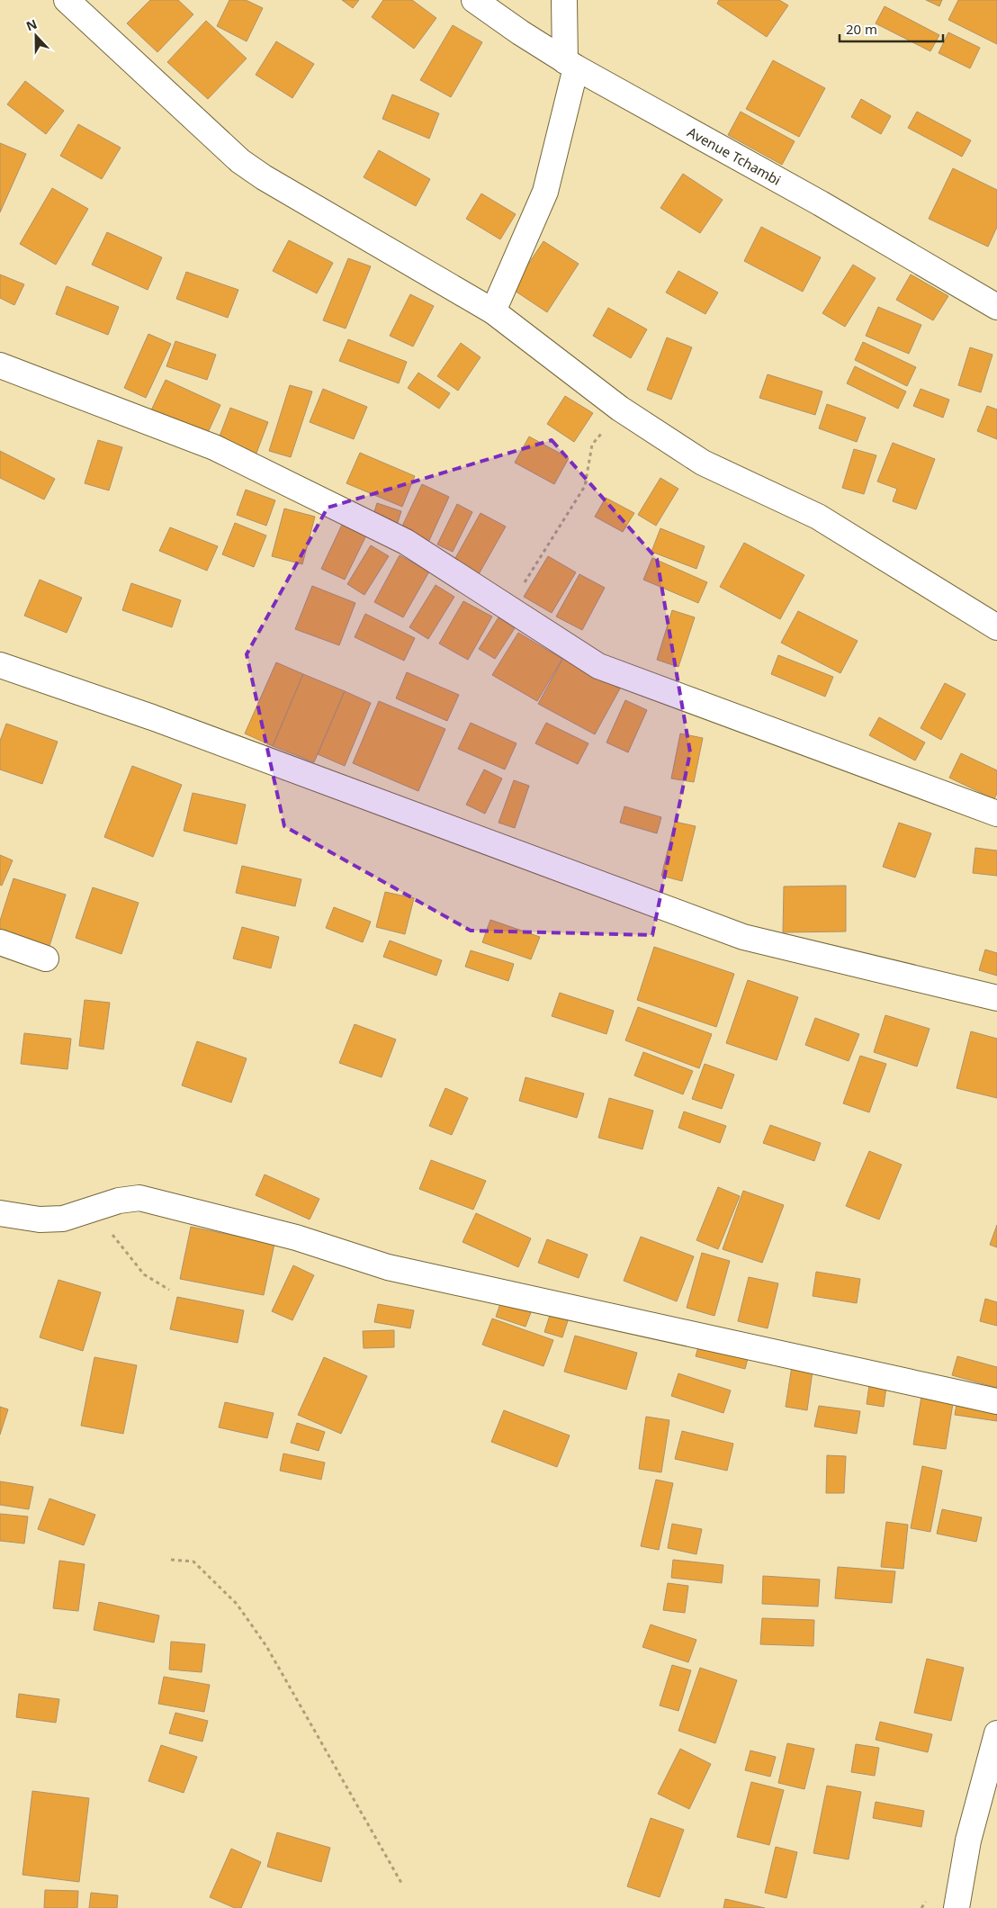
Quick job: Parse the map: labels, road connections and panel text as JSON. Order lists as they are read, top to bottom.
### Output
{
  "streets": {
    "street": ["Avenue Tchambi"]
  },
  "scale_bar": "20 m",
  "north": "top"
}
